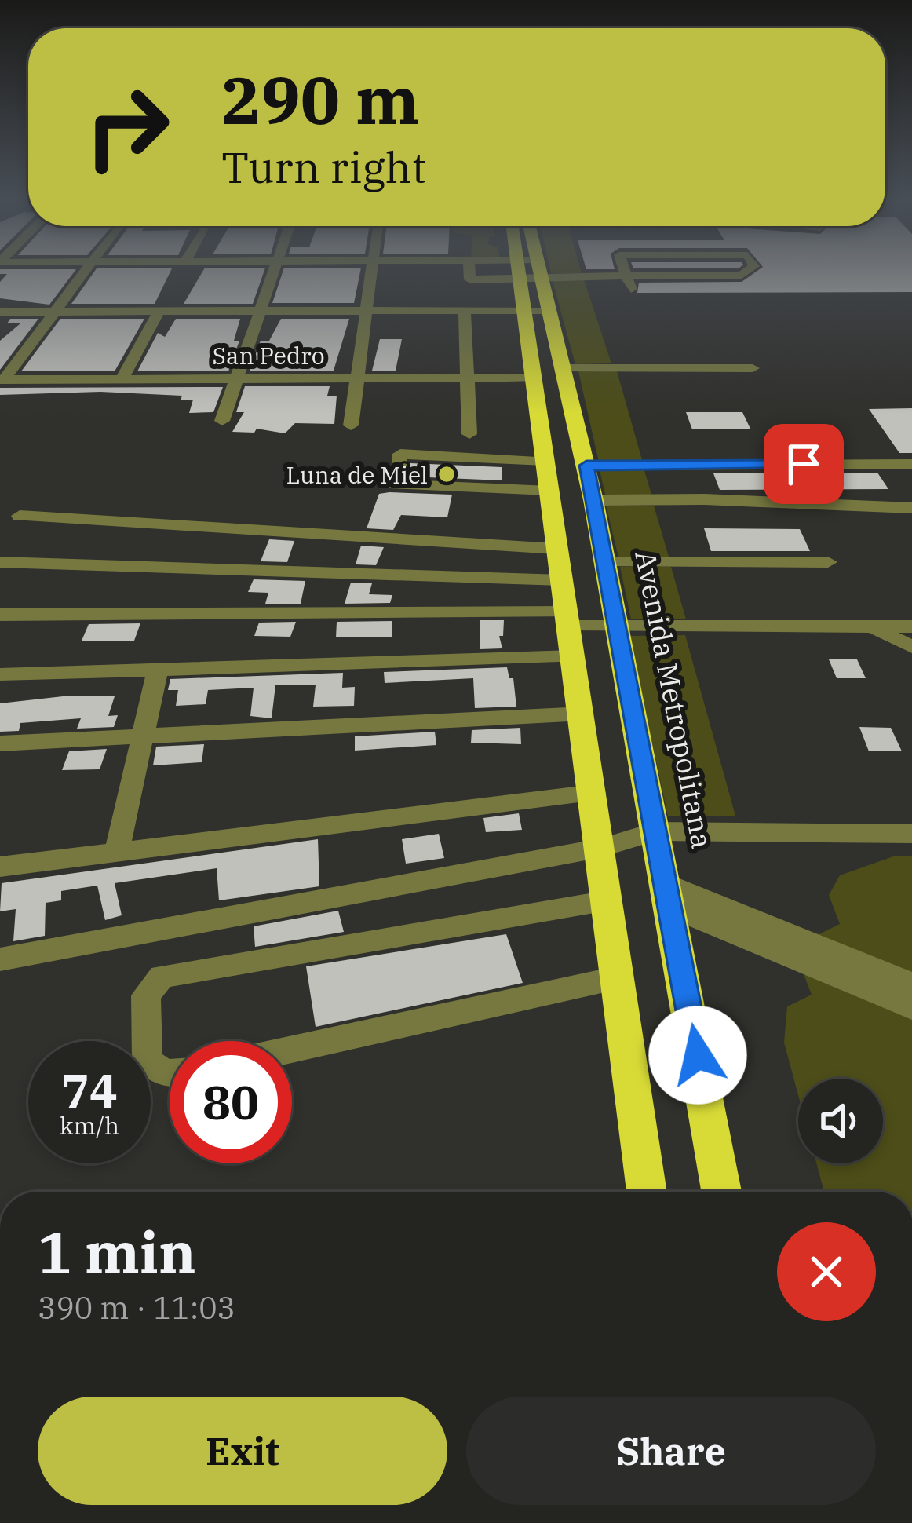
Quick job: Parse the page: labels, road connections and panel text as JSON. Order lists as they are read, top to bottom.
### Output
{
  "streets": {
    "highway": ["Avenida Metropolitana"],
    "street": ["San Pedro"]
  },
  "places": ["Luna de Miel"],
  "page": {
    "turn": ["290 m", "Turn right"],
    "speed": "74 km/h",
    "limit": "80",
    "heading": ["1 min", "390 m · 11:03"],
    "buttons": ["Exit", "Share"]
  }
}
